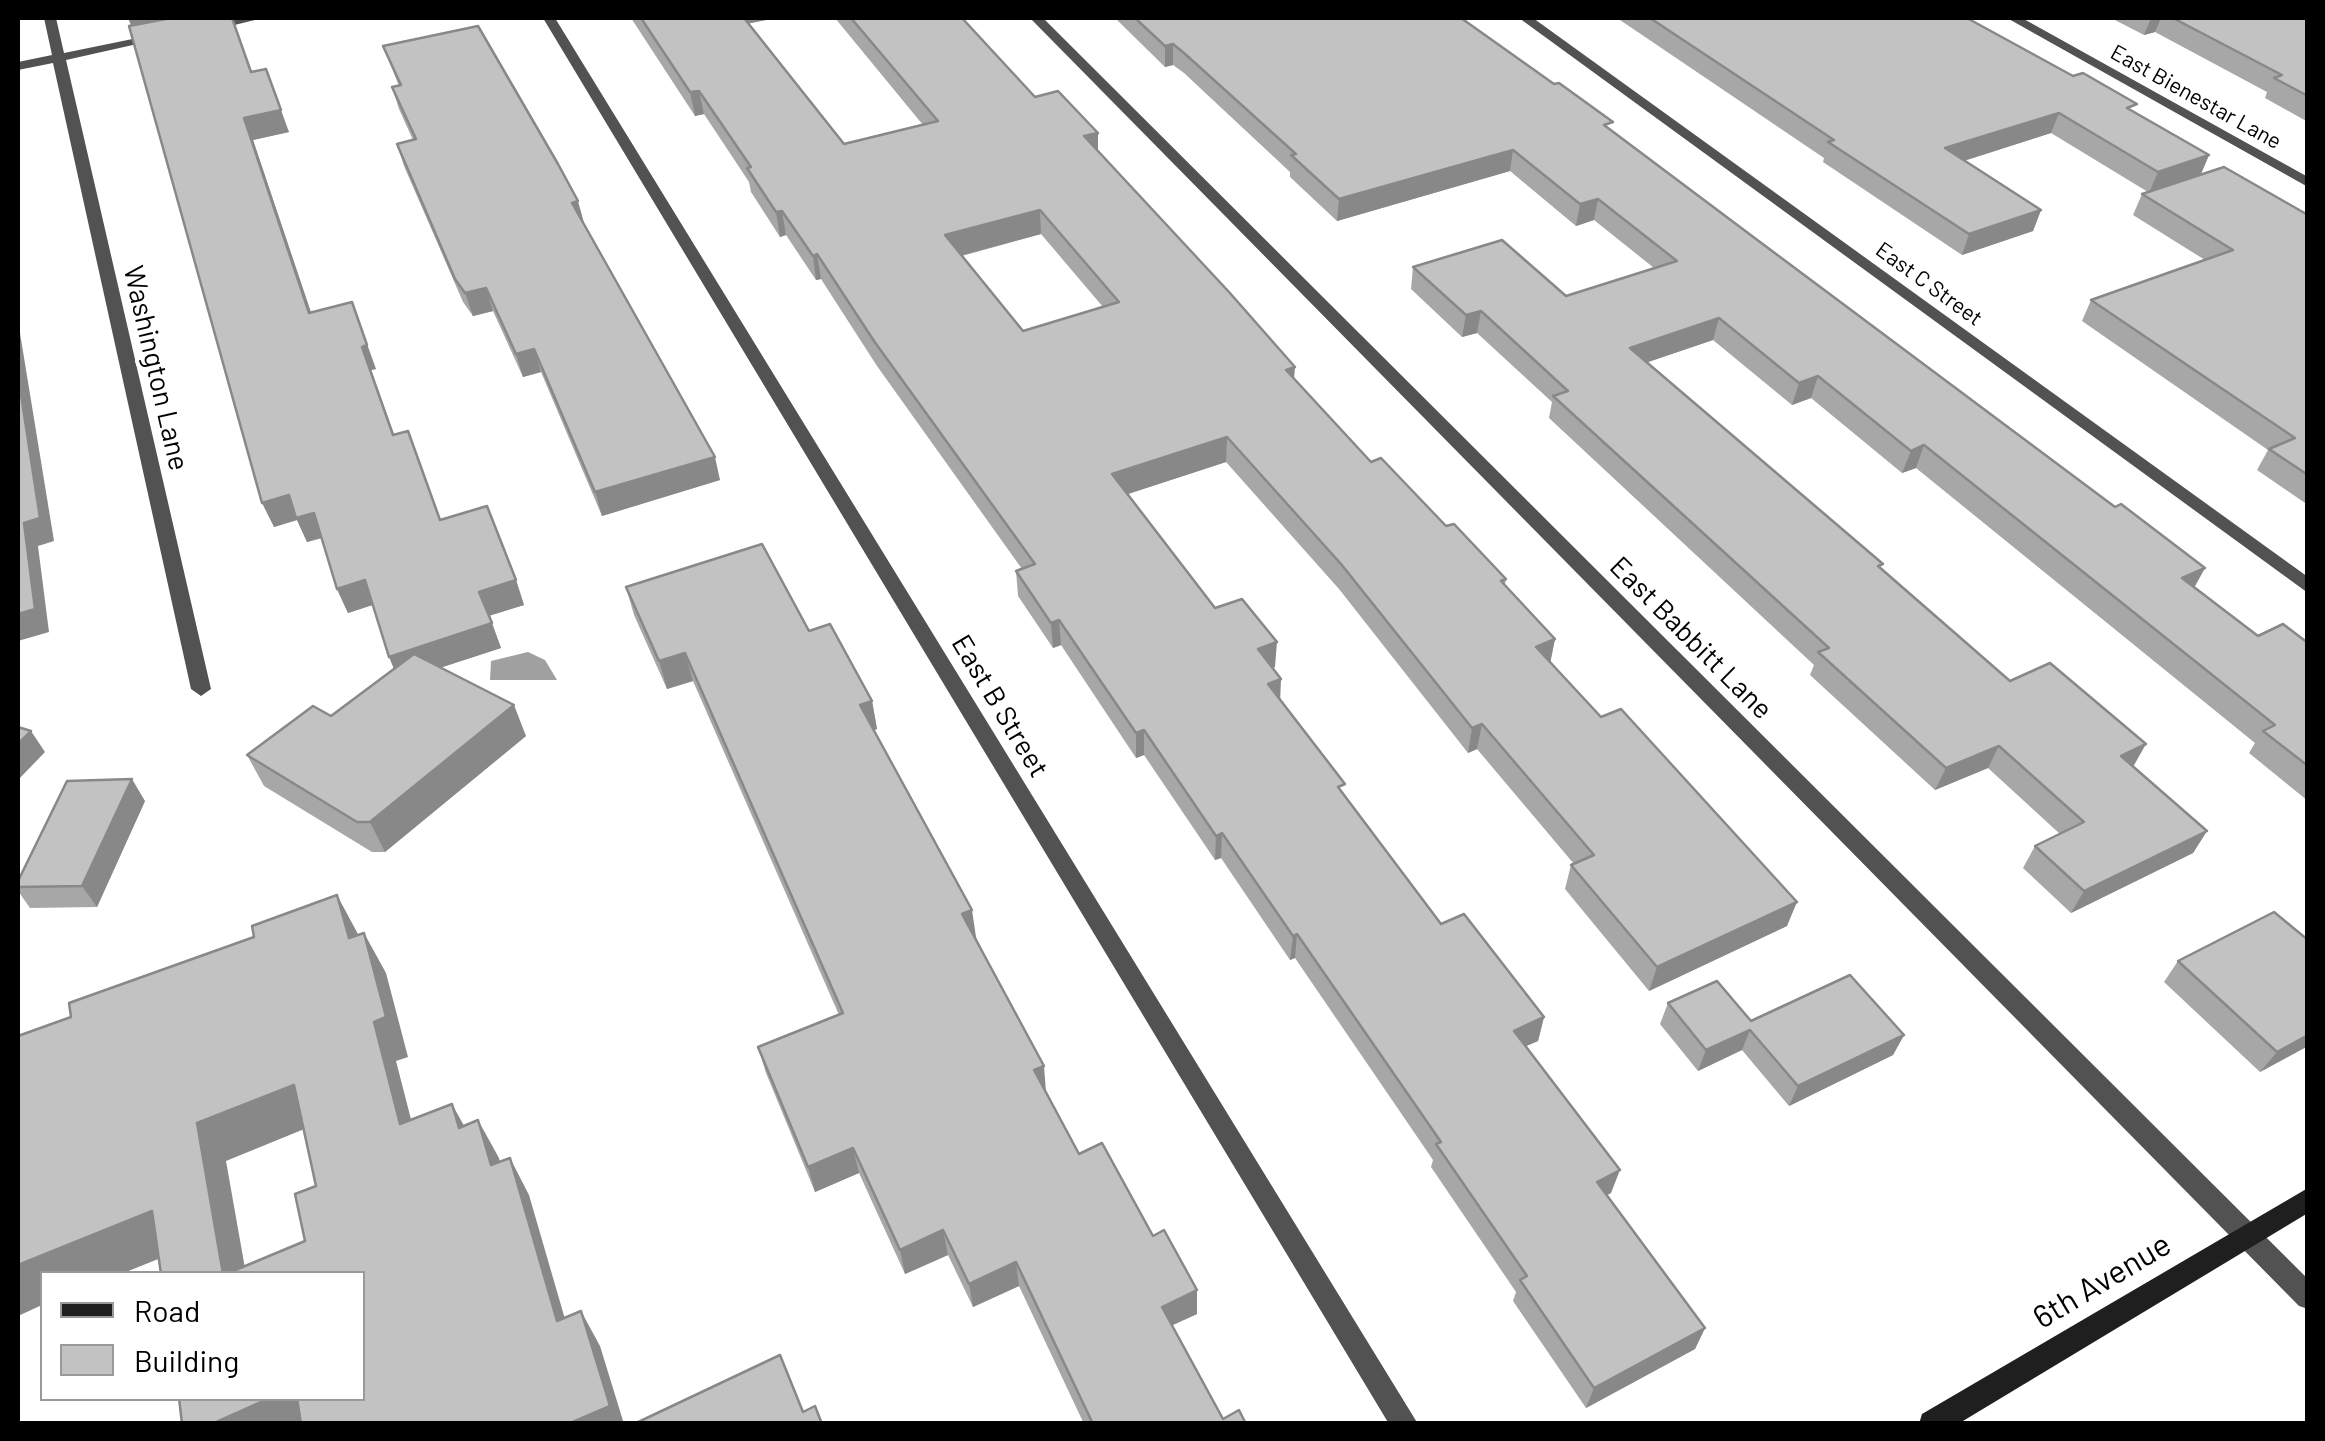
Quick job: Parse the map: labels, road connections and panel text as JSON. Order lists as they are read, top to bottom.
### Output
{
  "streets": {
    "street": [
      "East Bienestar Lane",
      "East C Street",
      "Washington Lane",
      "East Babbitt Lane",
      "East B Street",
      "6th Avenue"
    ]
  },
  "crossings": [
    ["East Babbitt Lane", "6th Avenue"]
  ],
  "legend": ["Road", "Building"]
}
